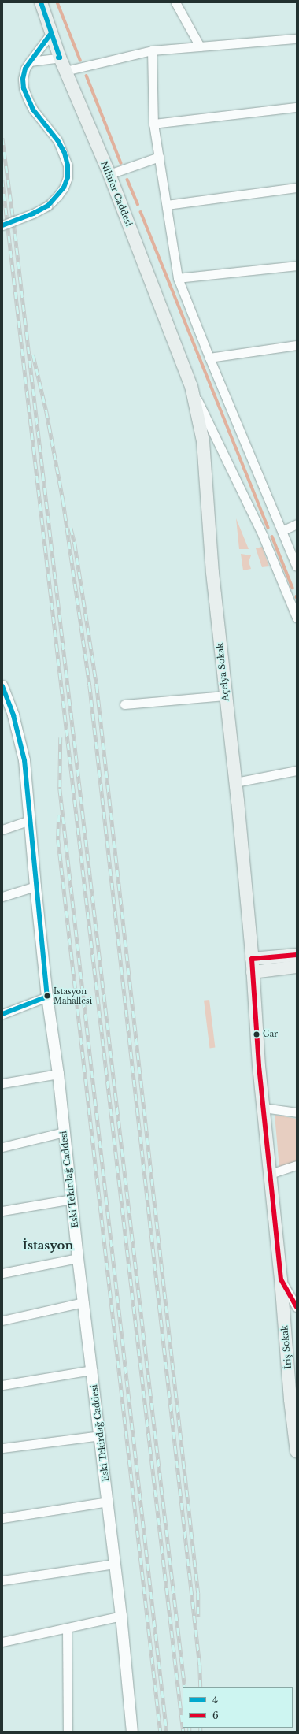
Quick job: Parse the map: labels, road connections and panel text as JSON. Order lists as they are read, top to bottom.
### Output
{
  "streets": {
    "main road": ["Nilüfer Caddesi", "Açelya Sokak", "İriş Sokak"],
    "street": ["Eski Tekirdağ Caddesi"]
  },
  "crossings": [
    ["Nilüfer Caddesi", "Açelya Sokak"],
    ["Açelya Sokak", "İriş Sokak"]
  ],
  "districts": ["İstasyon"],
  "places": ["İstasyon Mahallesi", "Gar"],
  "lines": ["transit line 4", "transit line 6"],
  "legend": ["4", "6"]
}
